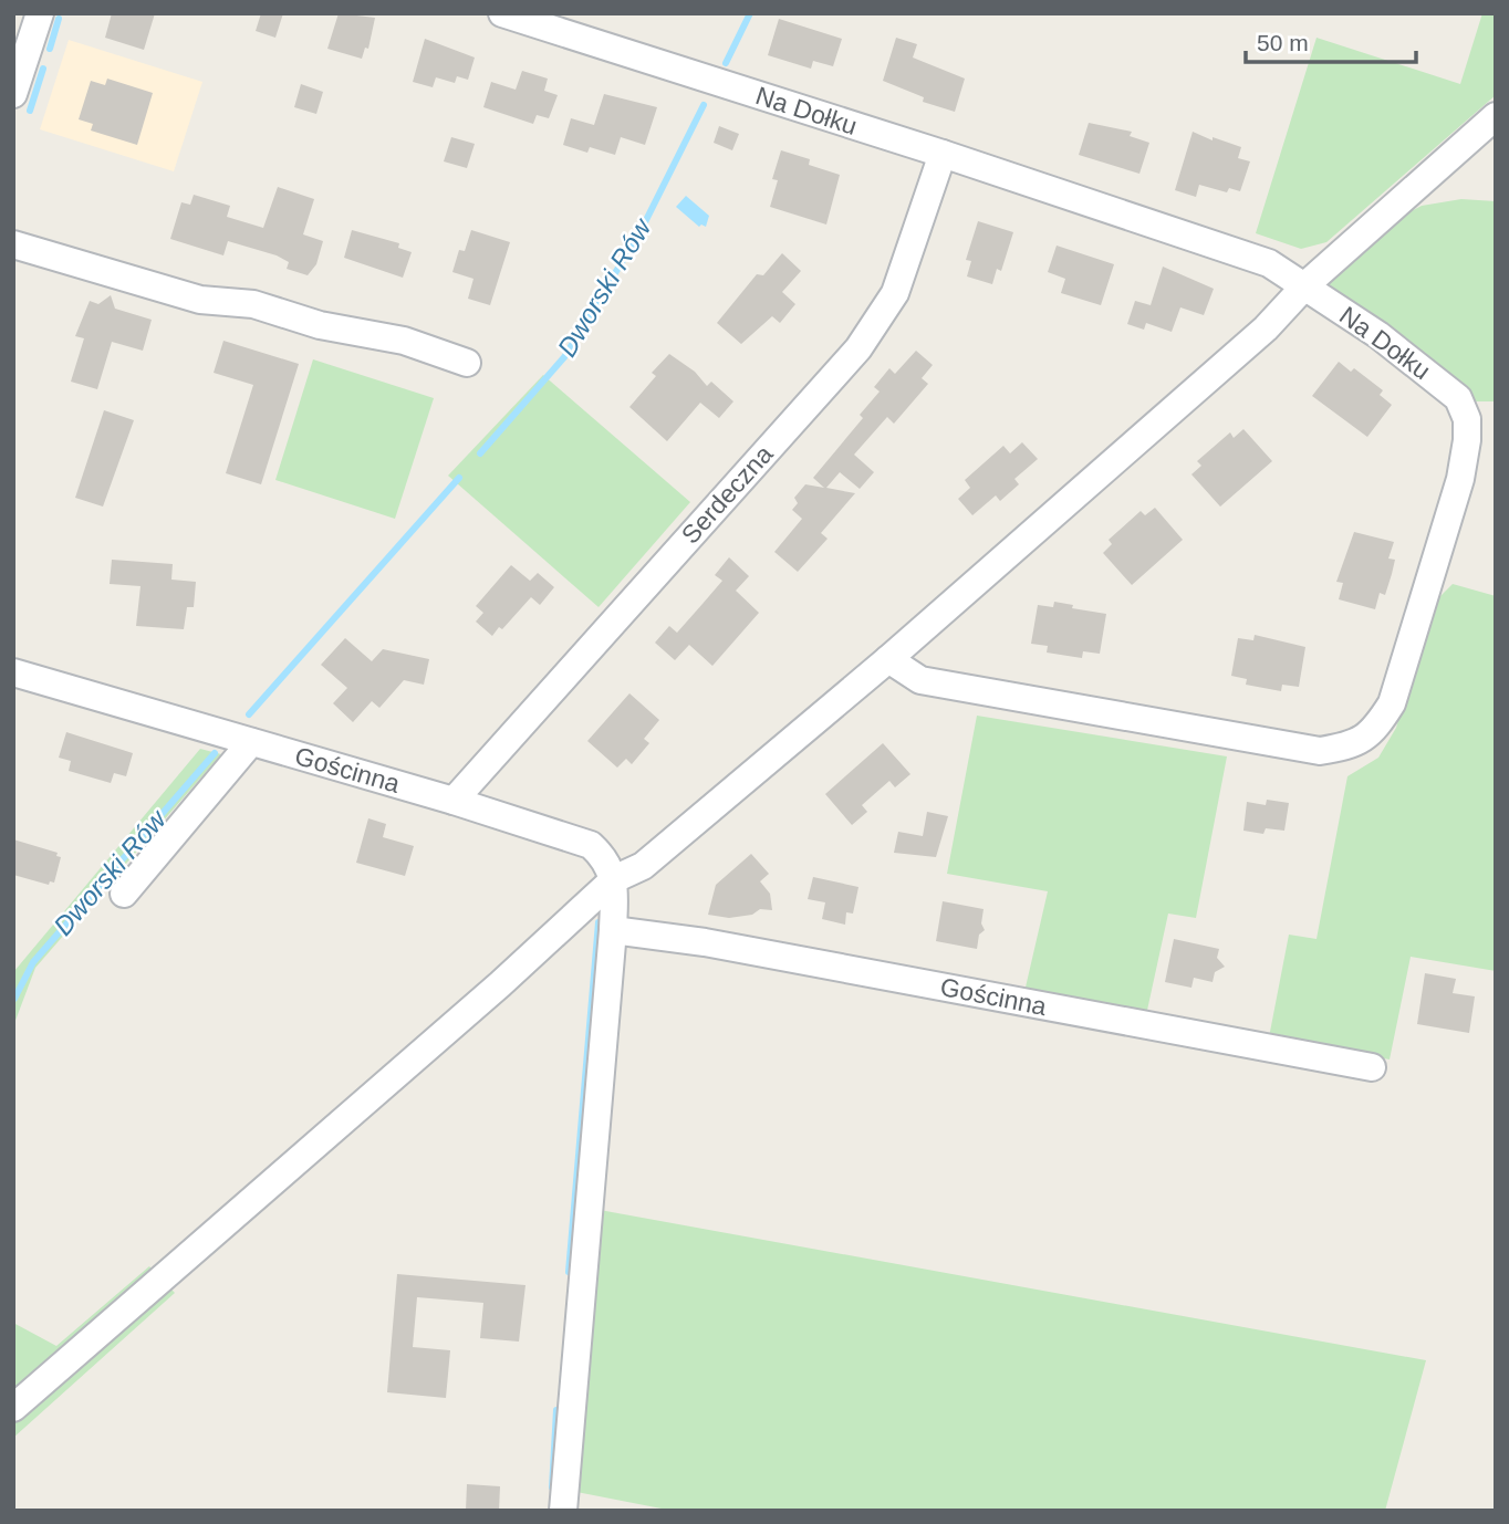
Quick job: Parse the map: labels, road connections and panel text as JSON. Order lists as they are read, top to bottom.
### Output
{
  "streets": {
    "street": ["Na Dołku", "Serdeczna", "Gościnna"]
  },
  "crossings": [
    ["Na Dołku", "Serdeczna"],
    ["Serdeczna", "Gościnna"]
  ],
  "water": ["Dworski Rów"],
  "scale_bar": "50 m"
}
